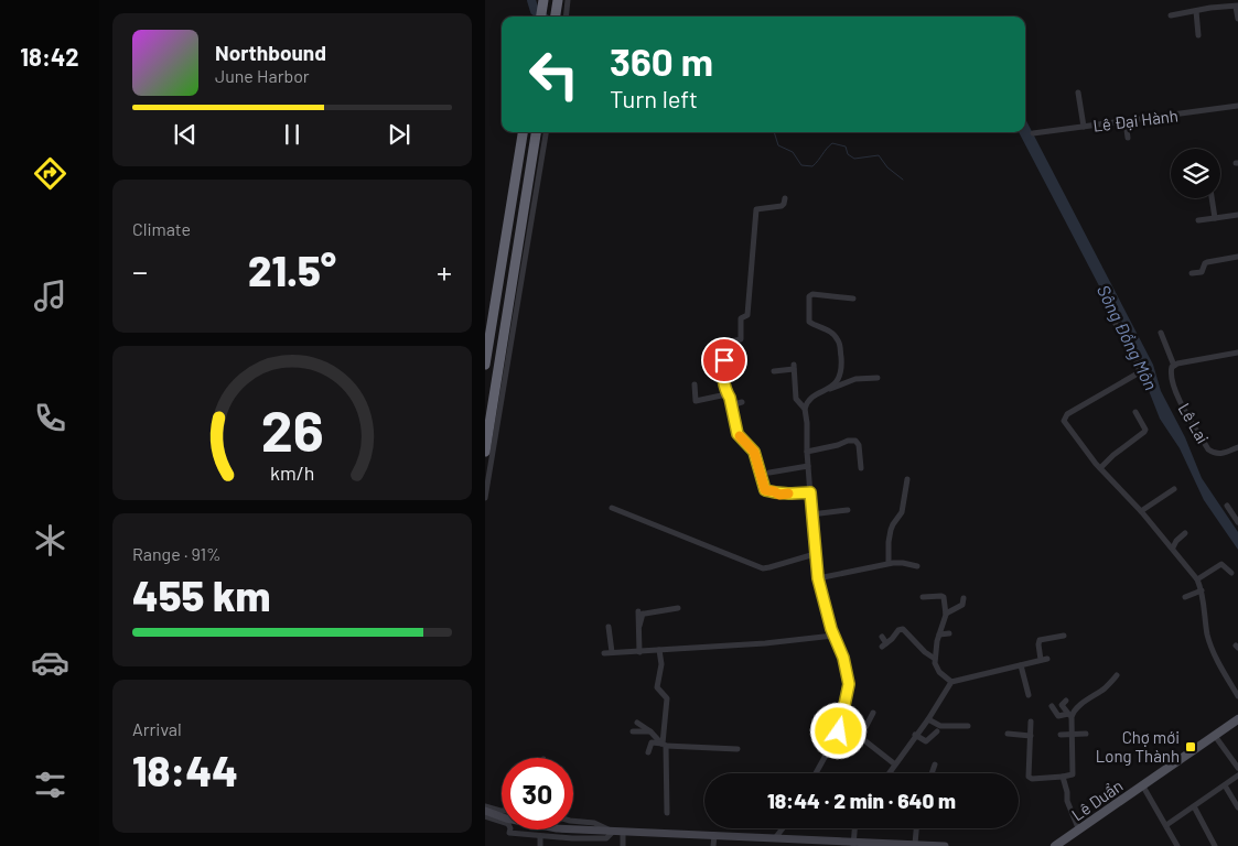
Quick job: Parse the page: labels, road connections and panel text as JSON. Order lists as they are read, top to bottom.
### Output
{
  "streets": {
    "main road": ["Lê Duẩn"],
    "street": ["Lê Đại Hành", "Lê Lai"]
  },
  "water": ["Sông Đồng Môn"],
  "places": {
    "transit": ["Chợ mới Long Thành"]
  },
  "page": {
    "tabs": "18:42",
    "turn": ["360 m", "Turn left"],
    "song": ["Northbound", "June Harbor"],
    "tile": [
      "Climate",
      ["Range · 91%", "455 km"],
      ["Arrival", "18:44"]
    ],
    "heat": ["−", "21.5°", "+"],
    "limit": "30",
    "trip": "18:44 · 2 min · 640 m",
    "gauge": ["26", "km/h"]
  }
}
